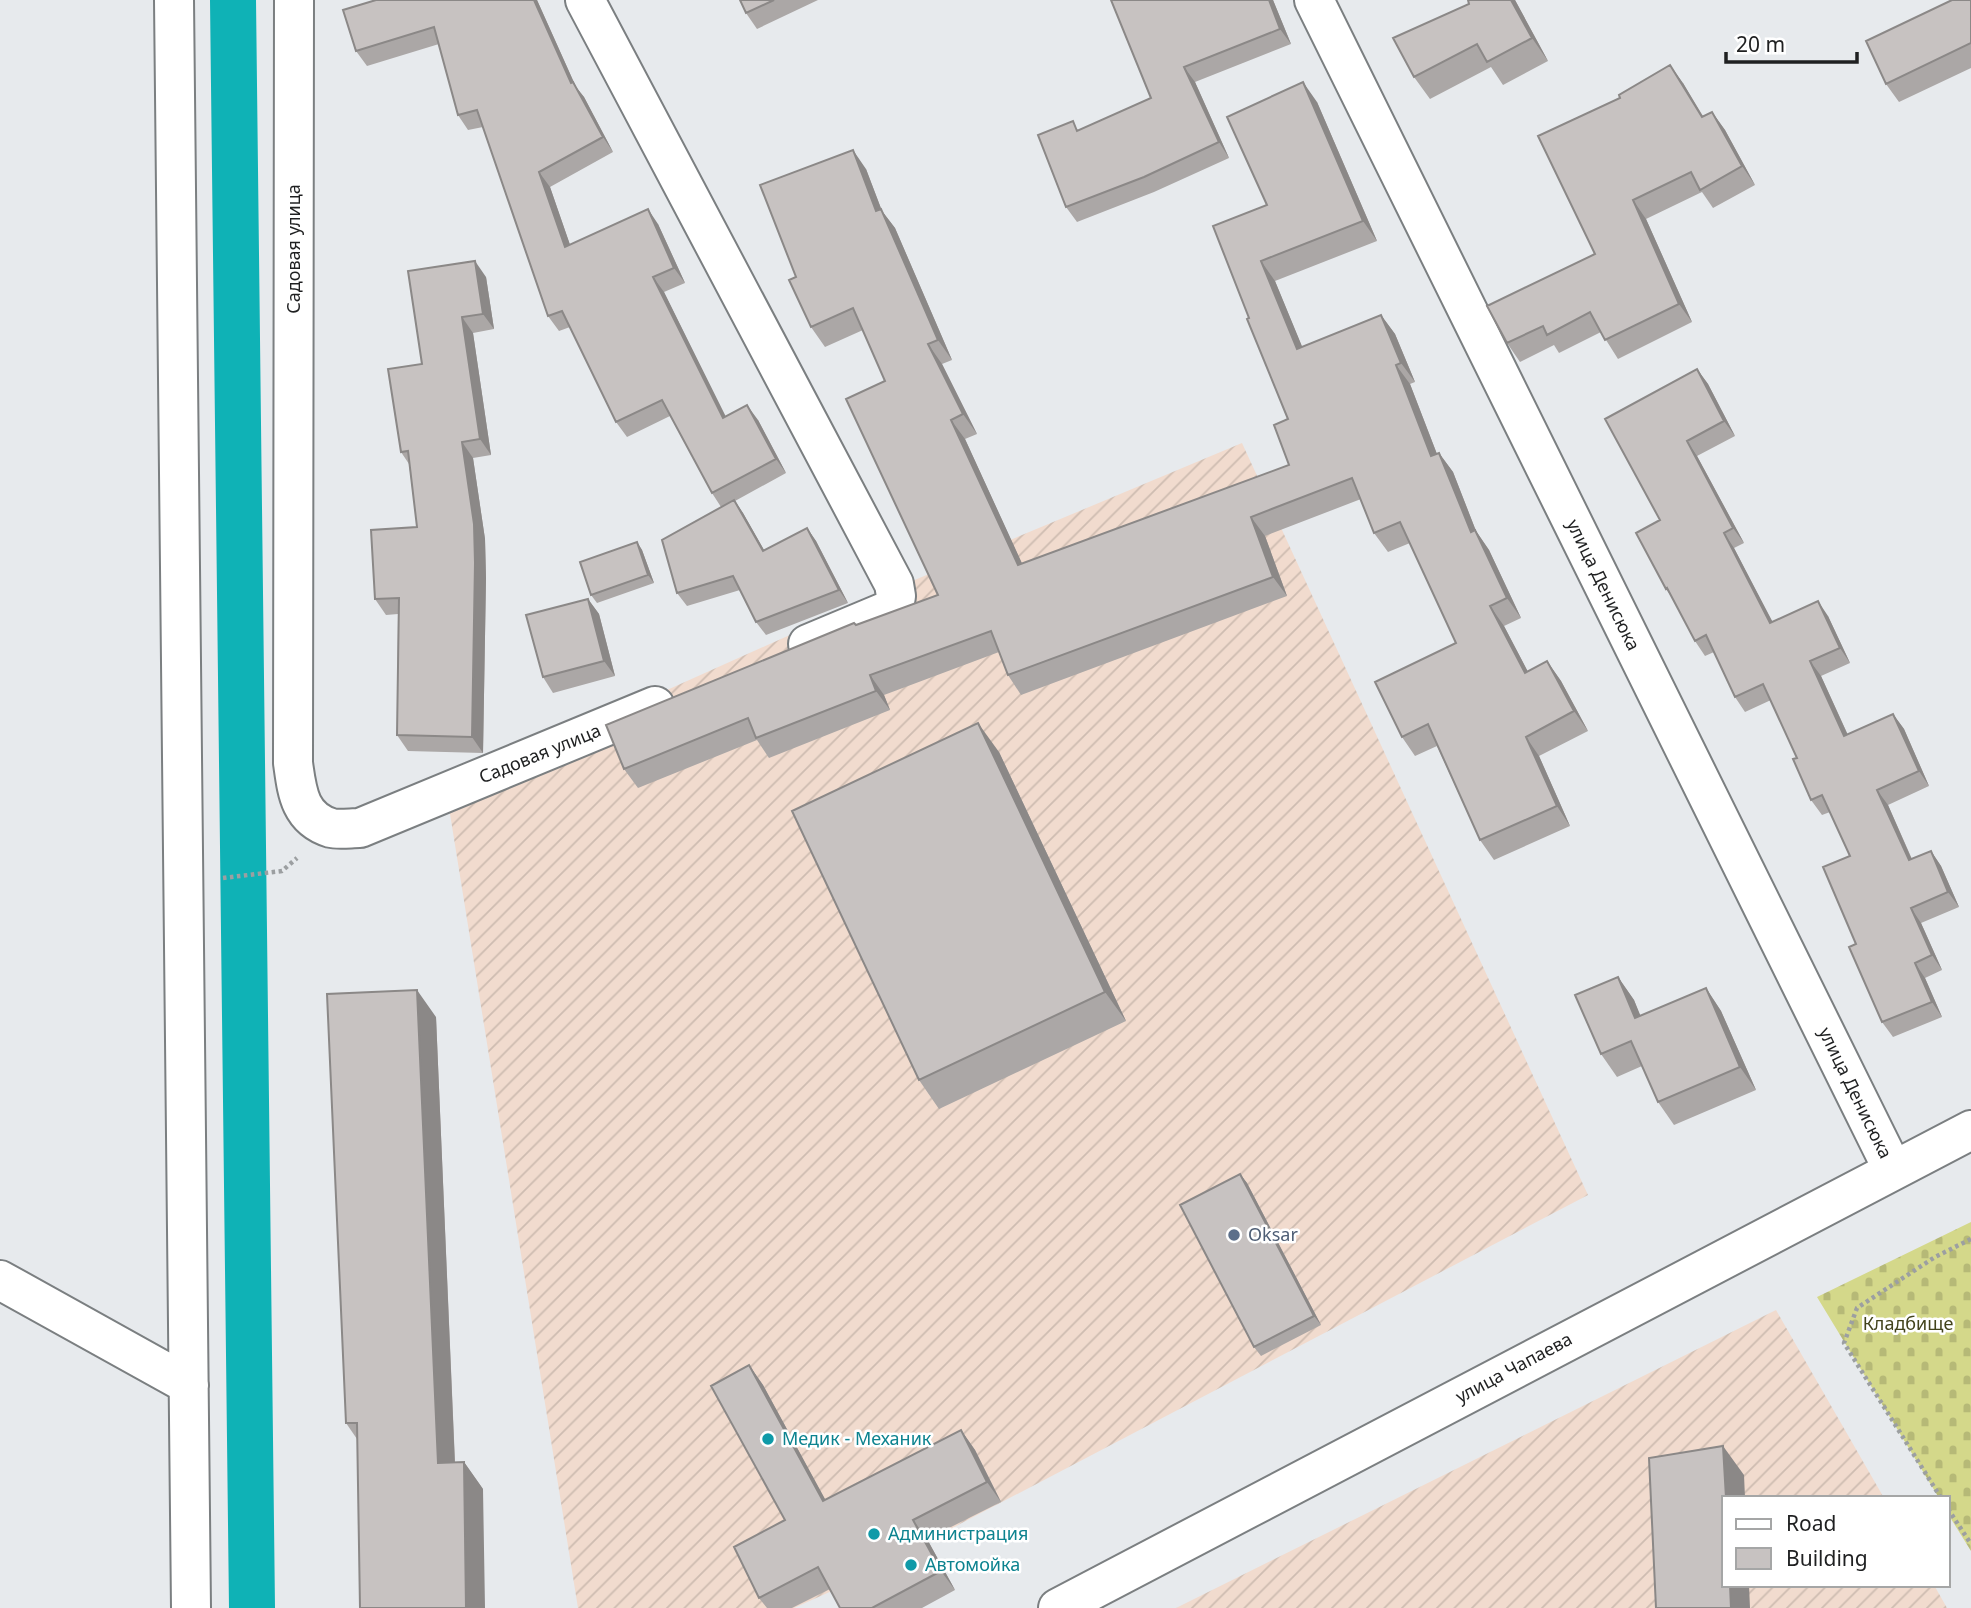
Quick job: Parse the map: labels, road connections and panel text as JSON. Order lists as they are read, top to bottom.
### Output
{
  "streets": {
    "street": ["Садовая улица", "улица Денисюка", "улица Чапаева"]
  },
  "crossings": [
    ["улица Денисюка", "улица Чапаева"]
  ],
  "parks": ["Кладбище"],
  "places": [
    "Oksar",
    "Медик - Механик",
    "Администрация",
    "Автомойка"
  ],
  "legend": ["Road", "Building"],
  "scale_bar": "20 m"
}
